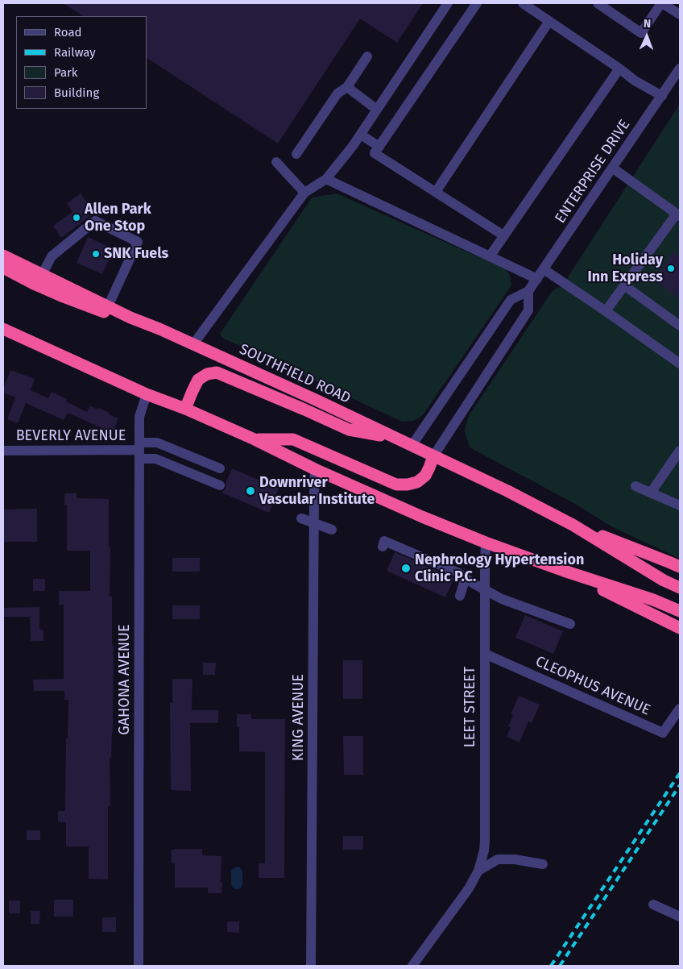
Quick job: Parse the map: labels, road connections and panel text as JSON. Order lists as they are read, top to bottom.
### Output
{
  "streets": {
    "highway": ["SOUTHFIELD ROAD"],
    "street": [
      "ENTERPRISE DRIVE",
      "BEVERLY AVENUE",
      "GAHONA AVENUE",
      "CLEOPHUS AVENUE",
      "LEET STREET",
      "KING AVENUE"
    ]
  },
  "crossings": [
    ["ENTERPRISE DRIVE", "SOUTHFIELD ROAD"],
    ["BEVERLY AVENUE", "GAHONA AVENUE"],
    ["CLEOPHUS AVENUE", "LEET STREET"]
  ],
  "places": [
    "Allen Park One Stop",
    "SNK Fuels",
    "Holiday Inn Express",
    "Downriver Vascular Institute",
    "Nephrology Hypertension Clinic P.C."
  ],
  "legend": [
    "Road",
    "Railway",
    "Park",
    "Building"
  ],
  "north": "top"
}
